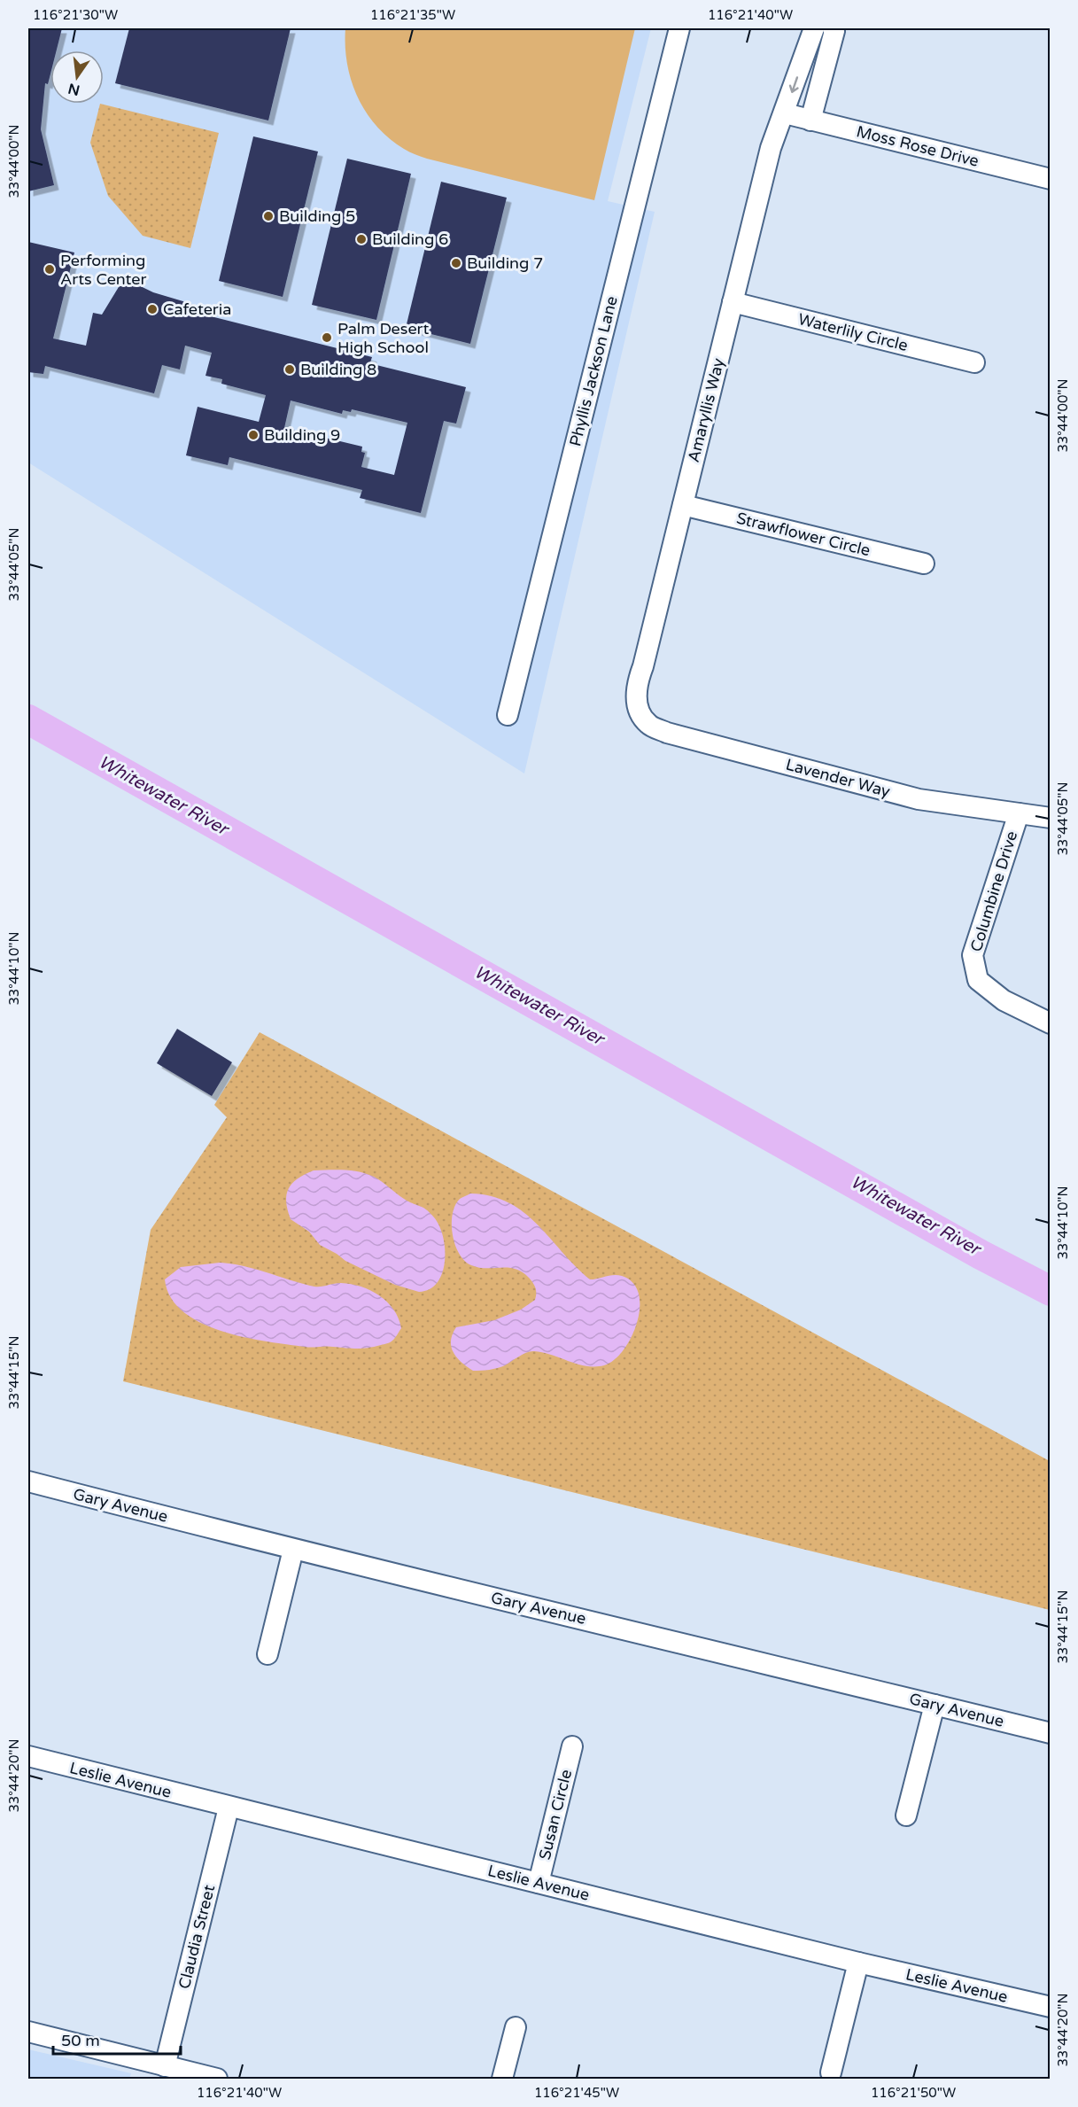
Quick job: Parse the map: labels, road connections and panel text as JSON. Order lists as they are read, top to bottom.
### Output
{
  "streets": {
    "street": [
      "Moss Rose Drive",
      "Waterlily Circle",
      "Phyllis Jackson Lane",
      "Amaryllis Way",
      "Strawflower Circle",
      "Lavender Way",
      "Columbine Drive",
      "Gary Avenue",
      "Leslie Avenue",
      "Susan Circle",
      "Claudia Street"
    ]
  },
  "crossings": [
    ["Moss Rose Drive", "Amaryllis Way"],
    ["Waterlily Circle", "Amaryllis Way"],
    ["Amaryllis Way", "Strawflower Circle"],
    ["Amaryllis Way", "Lavender Way"],
    ["Lavender Way", "Columbine Drive"],
    ["Leslie Avenue", "Susan Circle"],
    ["Leslie Avenue", "Claudia Street"]
  ],
  "water": ["Whitewater River"],
  "places": [
    "Building 5",
    "Building 6",
    "Building 7",
    "Performing Arts Center",
    "Cafeteria",
    "Palm Desert High School",
    "Building 8",
    "Building 9"
  ],
  "scale_bar": "50 m",
  "north": "bottom",
  "coordinates": [
    "116°21'30\"W",
    "116°21'35\"W",
    "116°21'40\"W",
    "33°44'00\"N",
    "33°44'05\"N",
    "33°44'10\"N",
    "33°44'15\"N",
    "33°44'20\"N",
    "116°21'45\"W",
    "116°21'50\"W"
  ]
}
